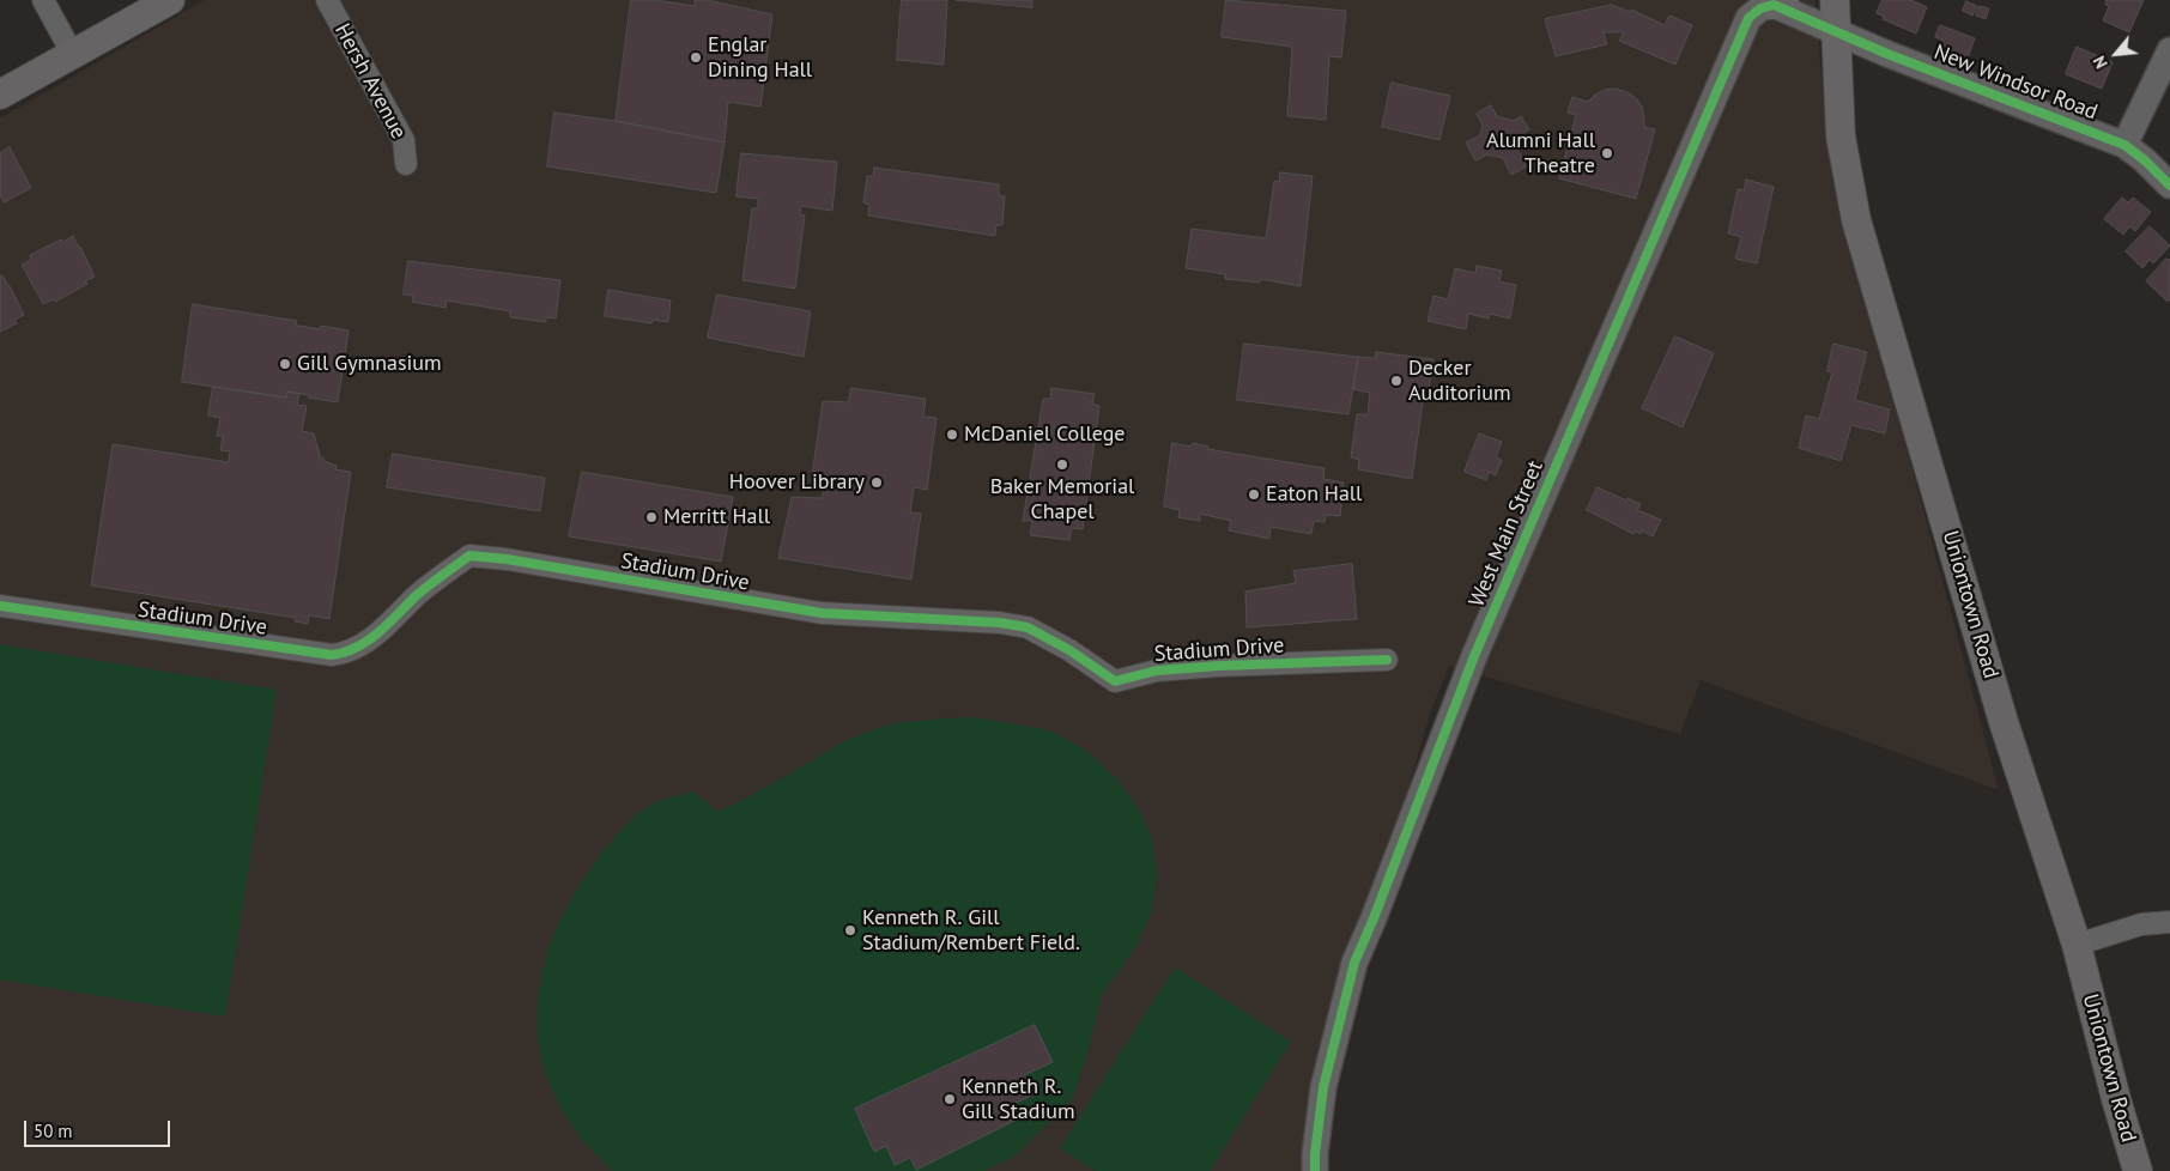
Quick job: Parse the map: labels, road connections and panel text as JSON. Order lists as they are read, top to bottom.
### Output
{
  "streets": {
    "main road": ["Uniontown Road"],
    "street": [
      "Hersh Avenue",
      "New Windsor Road",
      "West Main Street",
      "Stadium Drive"
    ]
  },
  "crossings": [
    ["New Windsor Road", "West Main Street"],
    ["New Windsor Road", "Uniontown Road"],
    ["West Main Street", "Uniontown Road"]
  ],
  "places": [
    "Englar Dining Hall",
    "Alumni Hall Theatre",
    "Gill Gymnasium",
    "Decker Auditorium",
    "McDaniel College",
    "Baker Memorial Chapel",
    "Hoover Library",
    "Eaton Hall",
    "Merritt Hall",
    "Kenneth R. Gill Stadium/Rembert Field.",
    "Kenneth R. Gill Stadium"
  ],
  "scale_bar": "50 m",
  "north": "bottom left"
}
